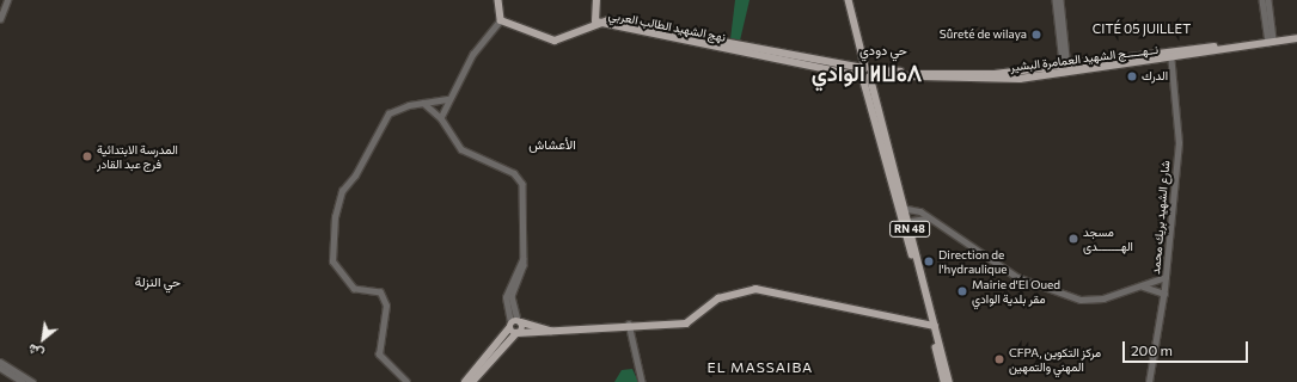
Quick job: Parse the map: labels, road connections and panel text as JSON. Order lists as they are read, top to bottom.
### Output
{
  "streets": {
    "main road": ["نهج الشهيد الطالب العربي", "نــهـــــج الشهيد العمامرة البشير", "RN 48"],
    "street": ["شارع الشهيد بريك محمد"]
  },
  "crossings": [
    ["نهج الشهيد الطالب العربي", "نــهـــــج الشهيد العمامرة البشير"],
    ["نهج الشهيد الطالب العربي", "RN 48"],
    ["نــهـــــج الشهيد العمامرة البشير", "شارع الشهيد بريك محمد"],
    ["نــهـــــج الشهيد العمامرة البشير", "RN 48"]
  ],
  "districts": [
    "CITÉ 05 JUILLET",
    "حي دودي",
    "الوادي ⵍⵡⴰⴷ",
    "الأعشاش",
    "حي النزلة",
    "EL MASSAIBA"
  ],
  "places": [
    "Sûreté de wilaya",
    "الدرك",
    "المدرسة الابتدائية فرج عبد القادر",
    "مسجد الهـــــــدى",
    "Direction de l'hydraulique",
    "Mairie d'El Oued مقر بلدية الوادي",
    "CFPA, مركز التكوين المهني والتمهين"
  ],
  "scale_bar": "200 m",
  "north": "bottom left"
}
